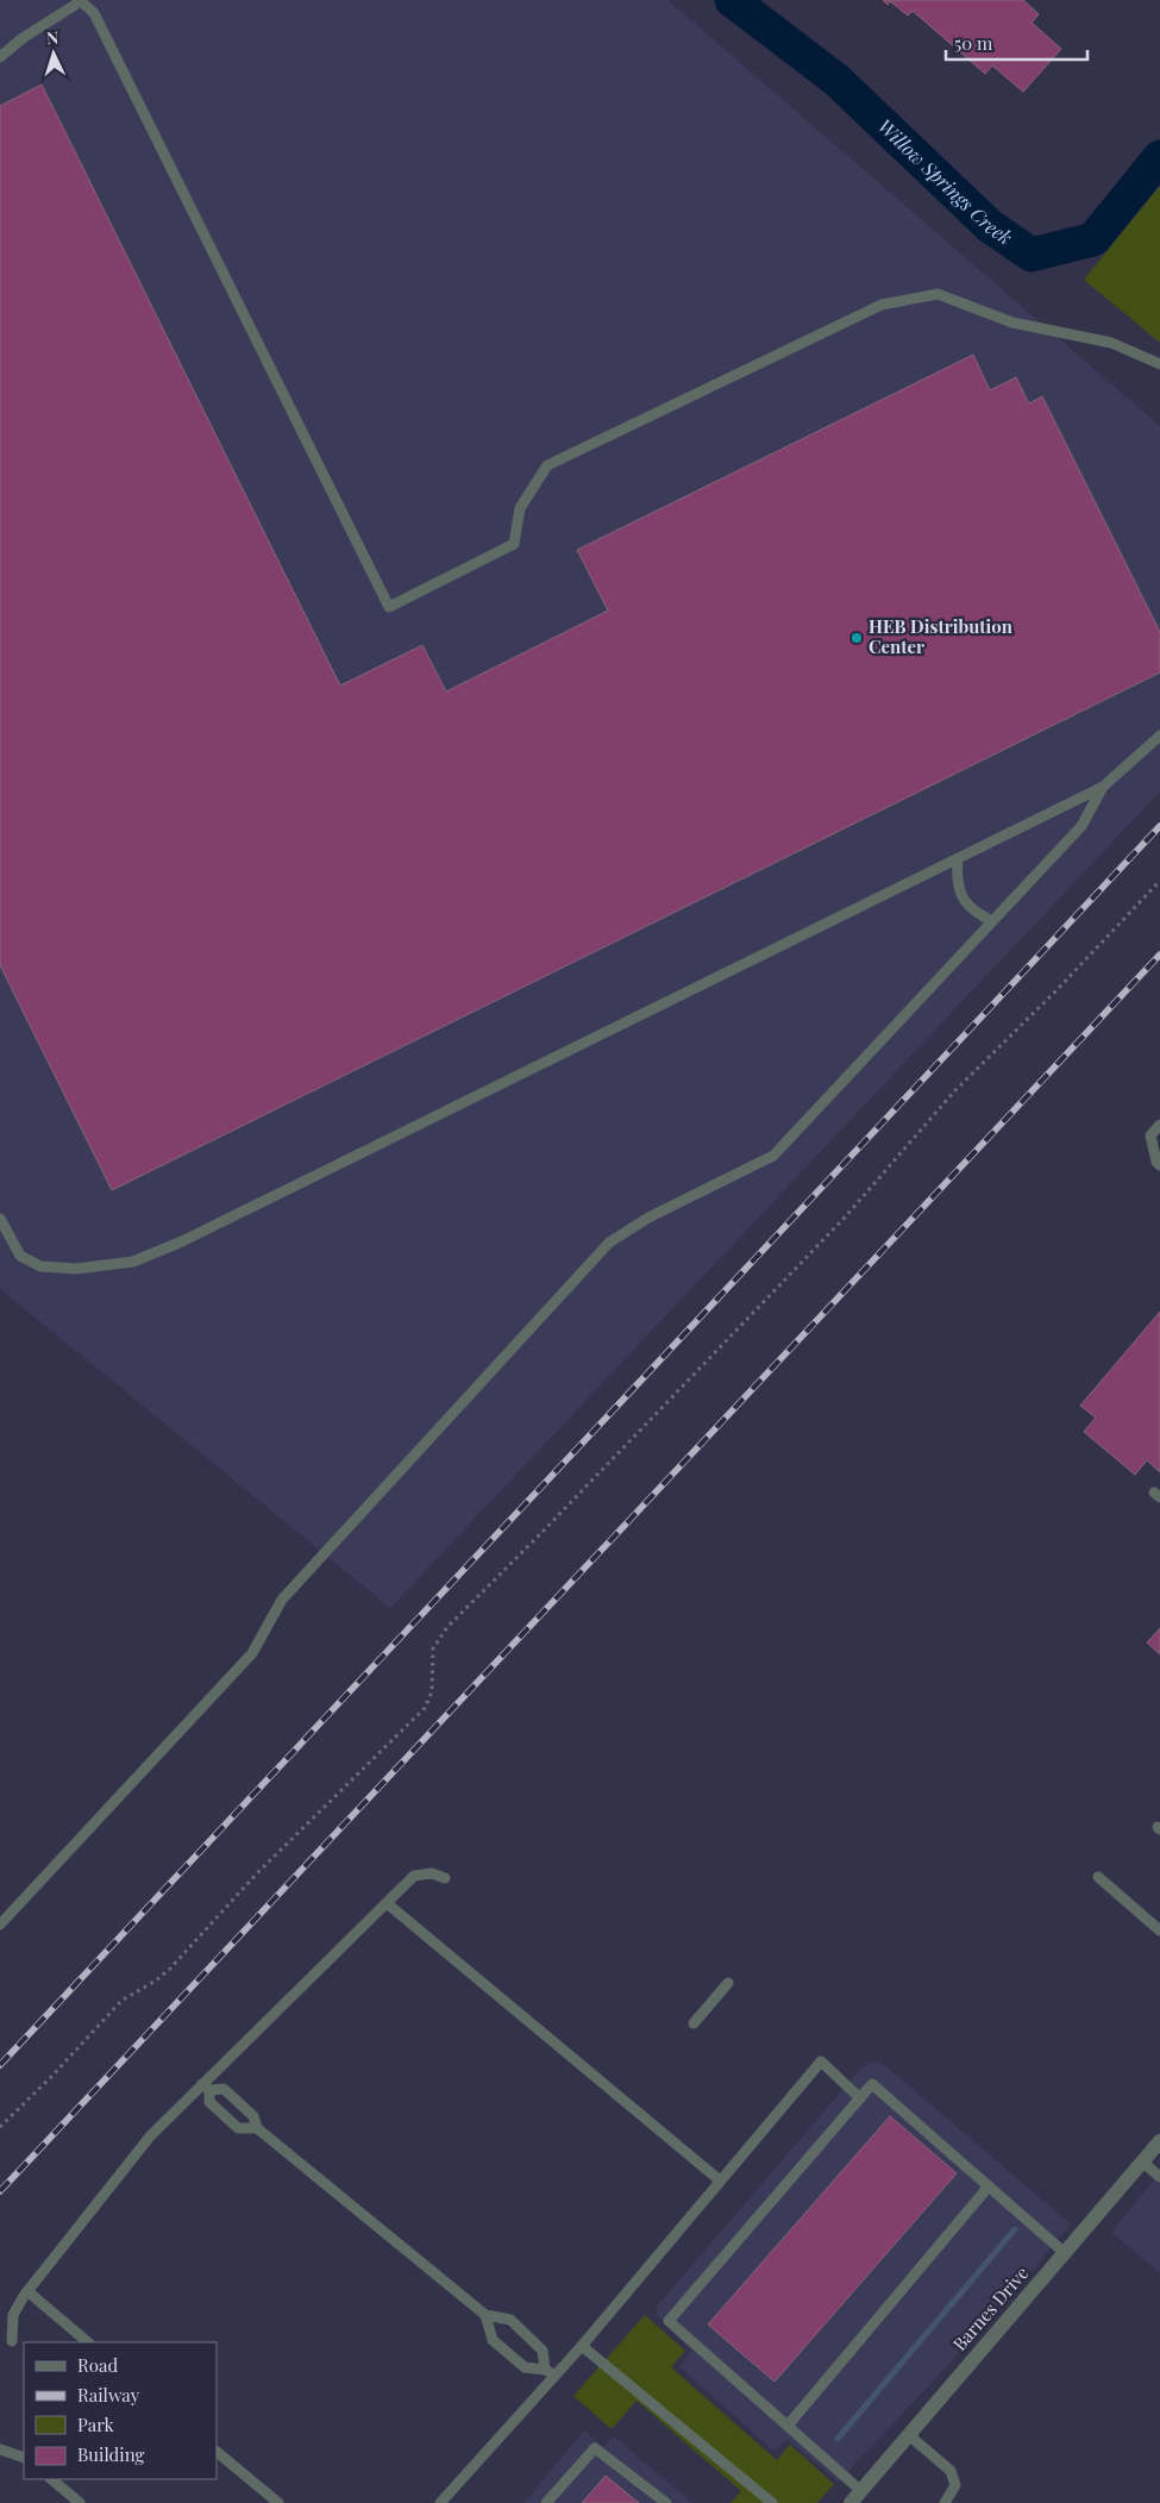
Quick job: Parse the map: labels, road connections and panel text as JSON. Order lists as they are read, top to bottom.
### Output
{
  "streets": {
    "street": ["Barnes Drive"]
  },
  "water": ["Willow Springs Creek"],
  "places": ["HEB Distribution Center"],
  "legend": [
    "Road",
    "Railway",
    "Park",
    "Building"
  ],
  "scale_bar": "50 m",
  "north": "top"
}
